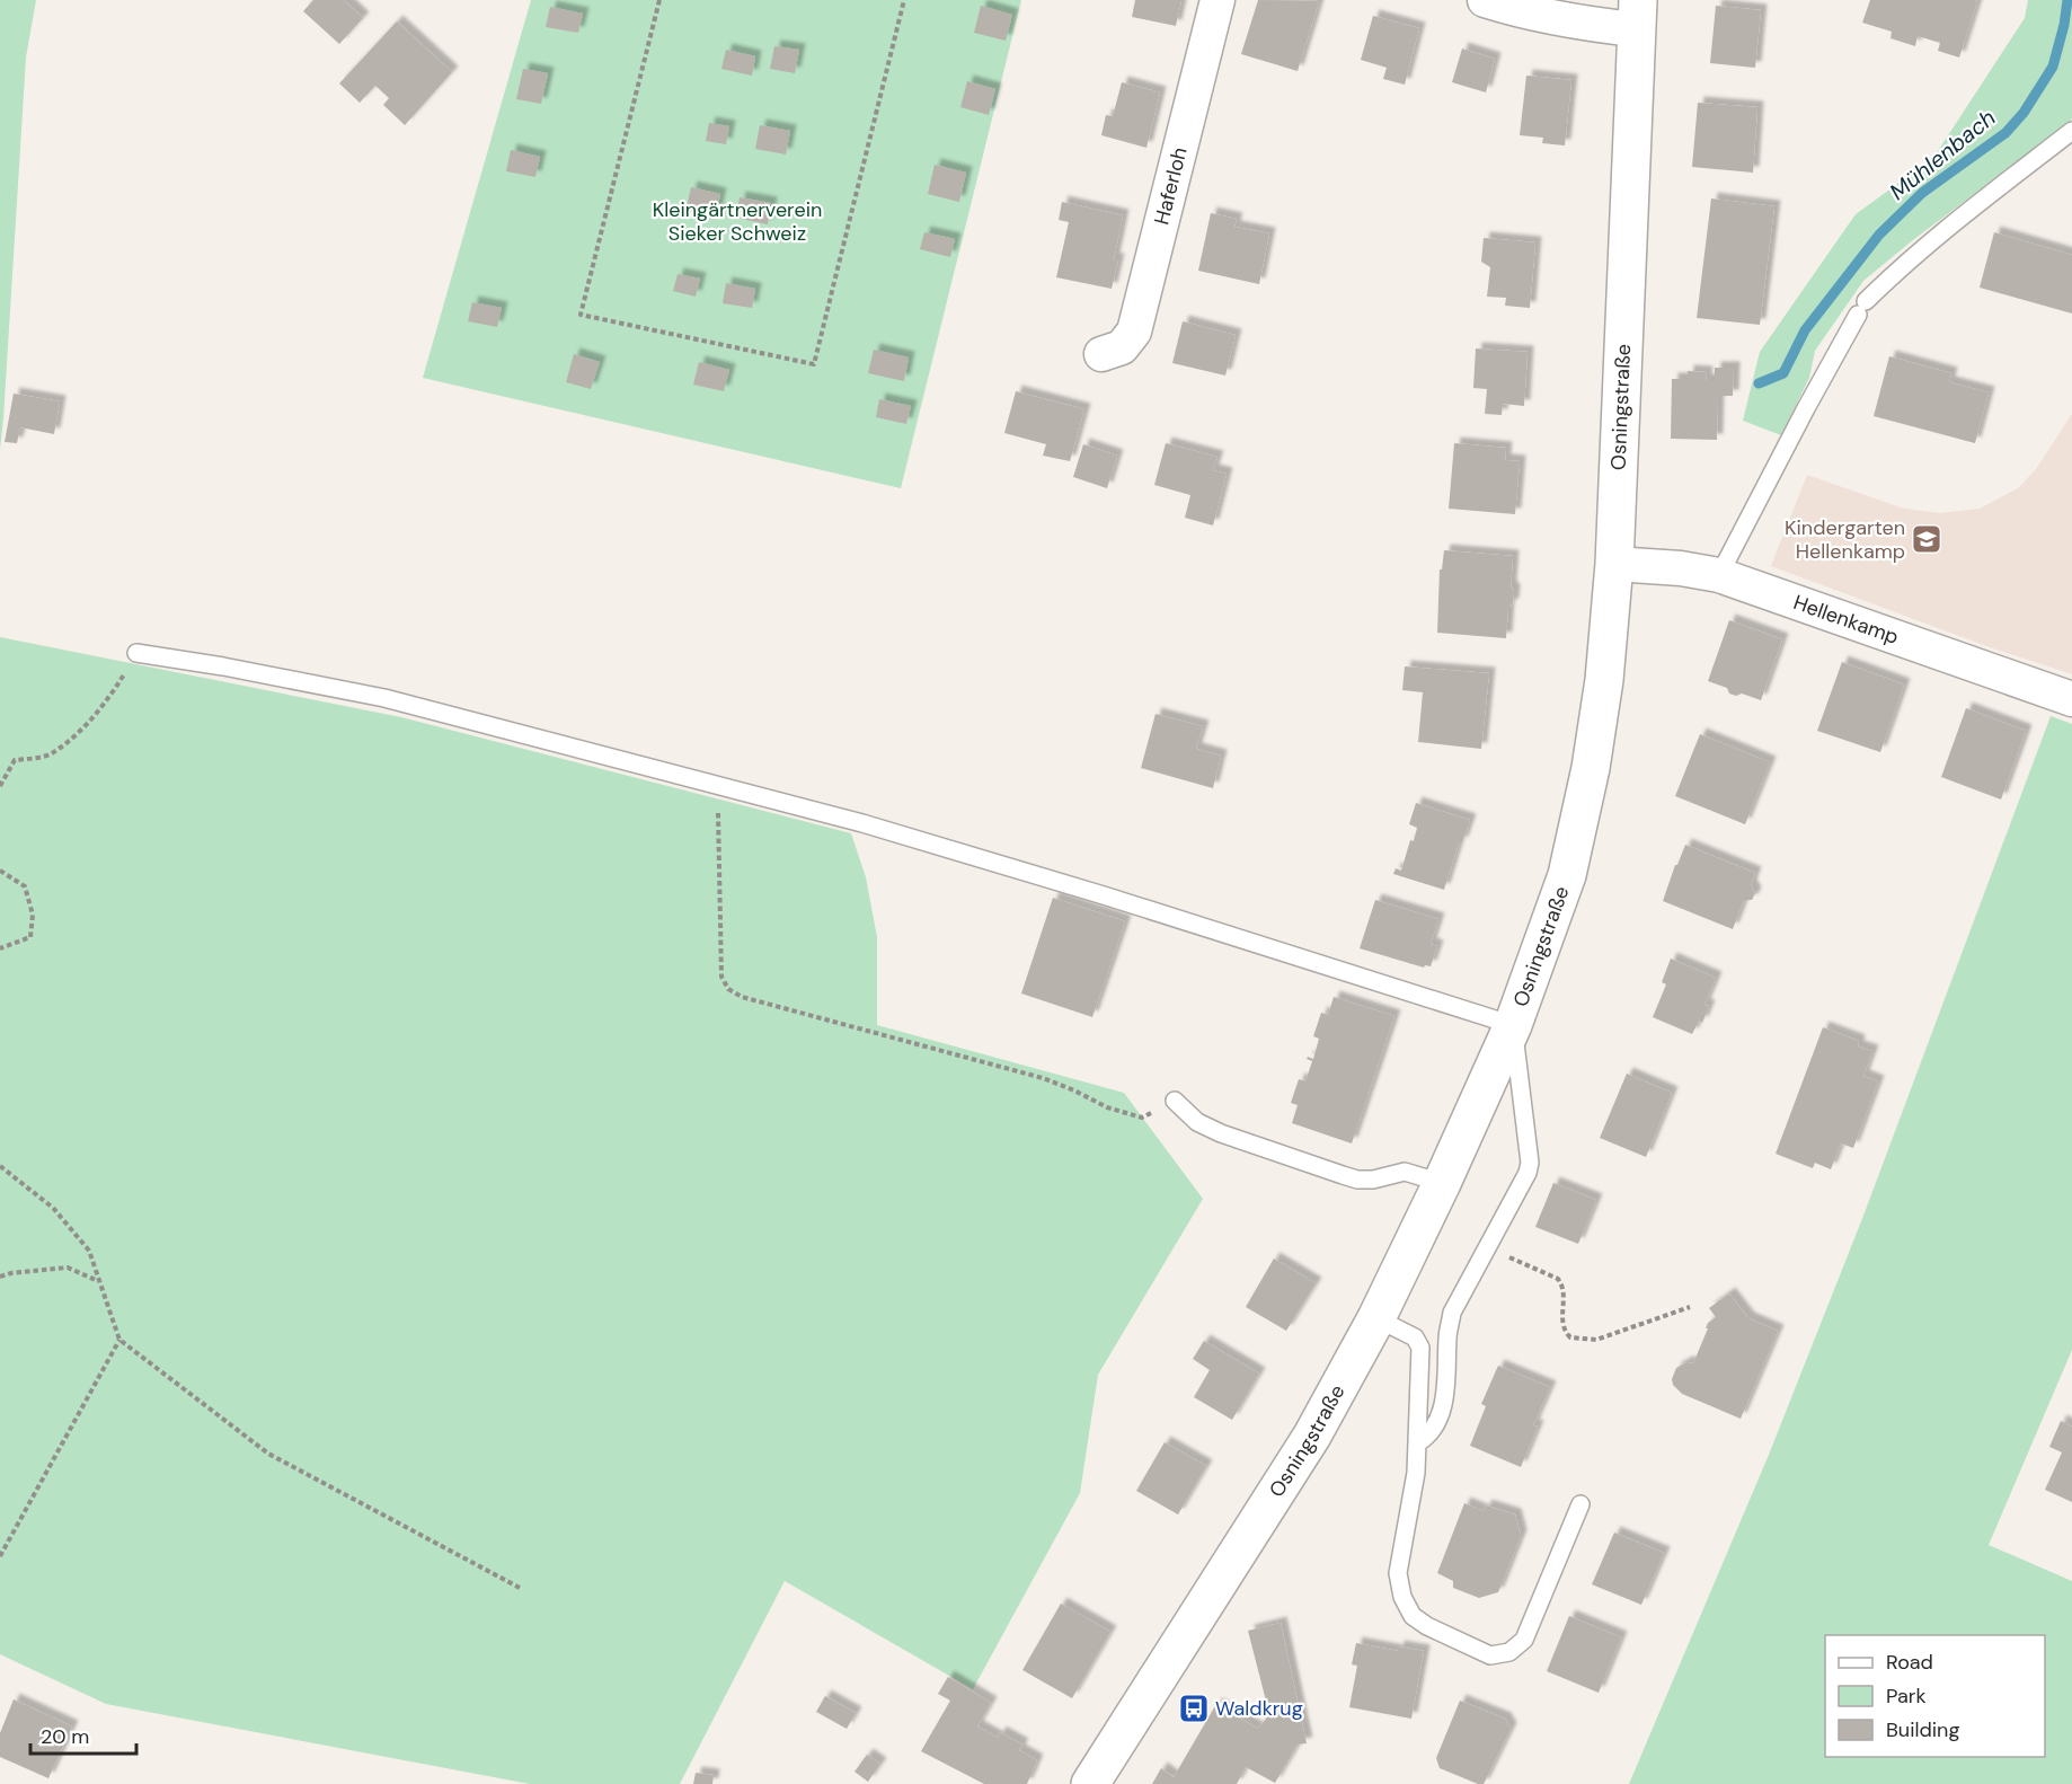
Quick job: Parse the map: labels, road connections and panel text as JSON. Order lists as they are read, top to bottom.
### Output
{
  "streets": {
    "main road": ["Osningstraße"],
    "street": ["Haferloh", "Hellenkamp"]
  },
  "crossings": [
    ["Osningstraße", "Hellenkamp"]
  ],
  "water": ["Mühlenbach"],
  "parks": ["Kleingärtnerverein Sieker Schweiz"],
  "places": {
    "school or university": ["Kindergarten Hellenkamp"],
    "bus stop": ["Waldkrug"]
  },
  "legend": ["Road", "Park", "Building"],
  "scale_bar": "20 m"
}
